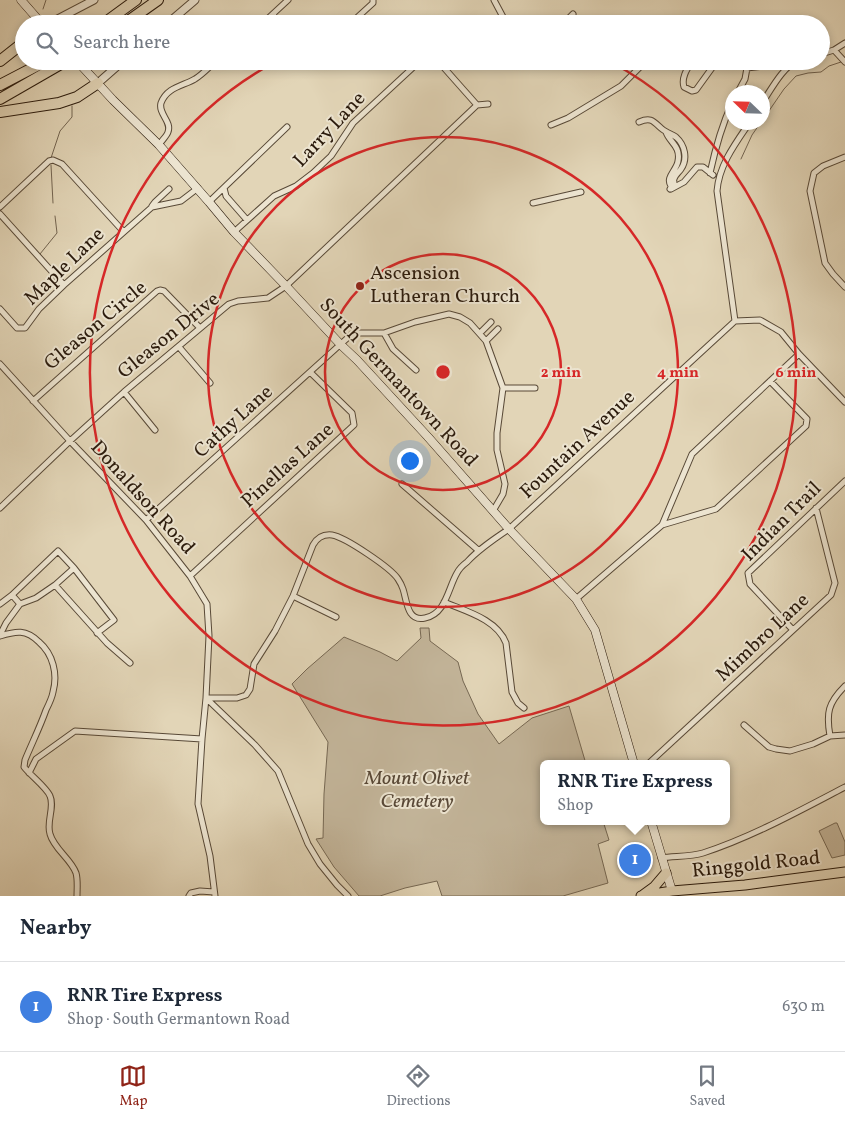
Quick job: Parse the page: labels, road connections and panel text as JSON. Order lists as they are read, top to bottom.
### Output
{
  "streets": {
    "main road": ["South Germantown Road", "Ringgold Road"],
    "street": [
      "Larry Lane",
      "Maple Lane",
      "Gleason Circle",
      "Gleason Drive",
      "Cathy Lane",
      "Fountain Avenue",
      "Pinellas Lane",
      "Donaldson Road",
      "Indian Trail",
      "Mimbro Lane"
    ]
  },
  "crossings": [
    ["Larry Lane", "South Germantown Road"],
    ["Maple Lane", "South Germantown Road"],
    ["Gleason Circle", "Gleason Drive"],
    ["Gleason Circle", "Donaldson Road"],
    ["Gleason Drive", "South Germantown Road"],
    ["Gleason Drive", "Donaldson Road"],
    ["South Germantown Road", "Cathy Lane"],
    ["South Germantown Road", "Fountain Avenue"],
    ["Cathy Lane", "Pinellas Lane"],
    ["Cathy Lane", "Donaldson Road"],
    ["Pinellas Lane", "Donaldson Road"],
    ["Indian Trail", "Mimbro Lane"]
  ],
  "parks": ["Mount Olivet Cemetery"],
  "places": ["Ascension Lutheran Church"],
  "north": "top left",
  "page": {
    "search": "Search here",
    "popup": ["RNR Tire Express", "Shop"],
    "pins": "1",
    "heading": "Nearby",
    "list": [
      {
        "mark": "1",
        "name": "RNR Tire Express",
        "note": "Shop · South Germantown Road",
        "value": "630 m"
      }
    ],
    "nav": ["Map", "Directions", "Saved"]
  },
  "rings": ["2 min", "4 min", "6 min"]
}
